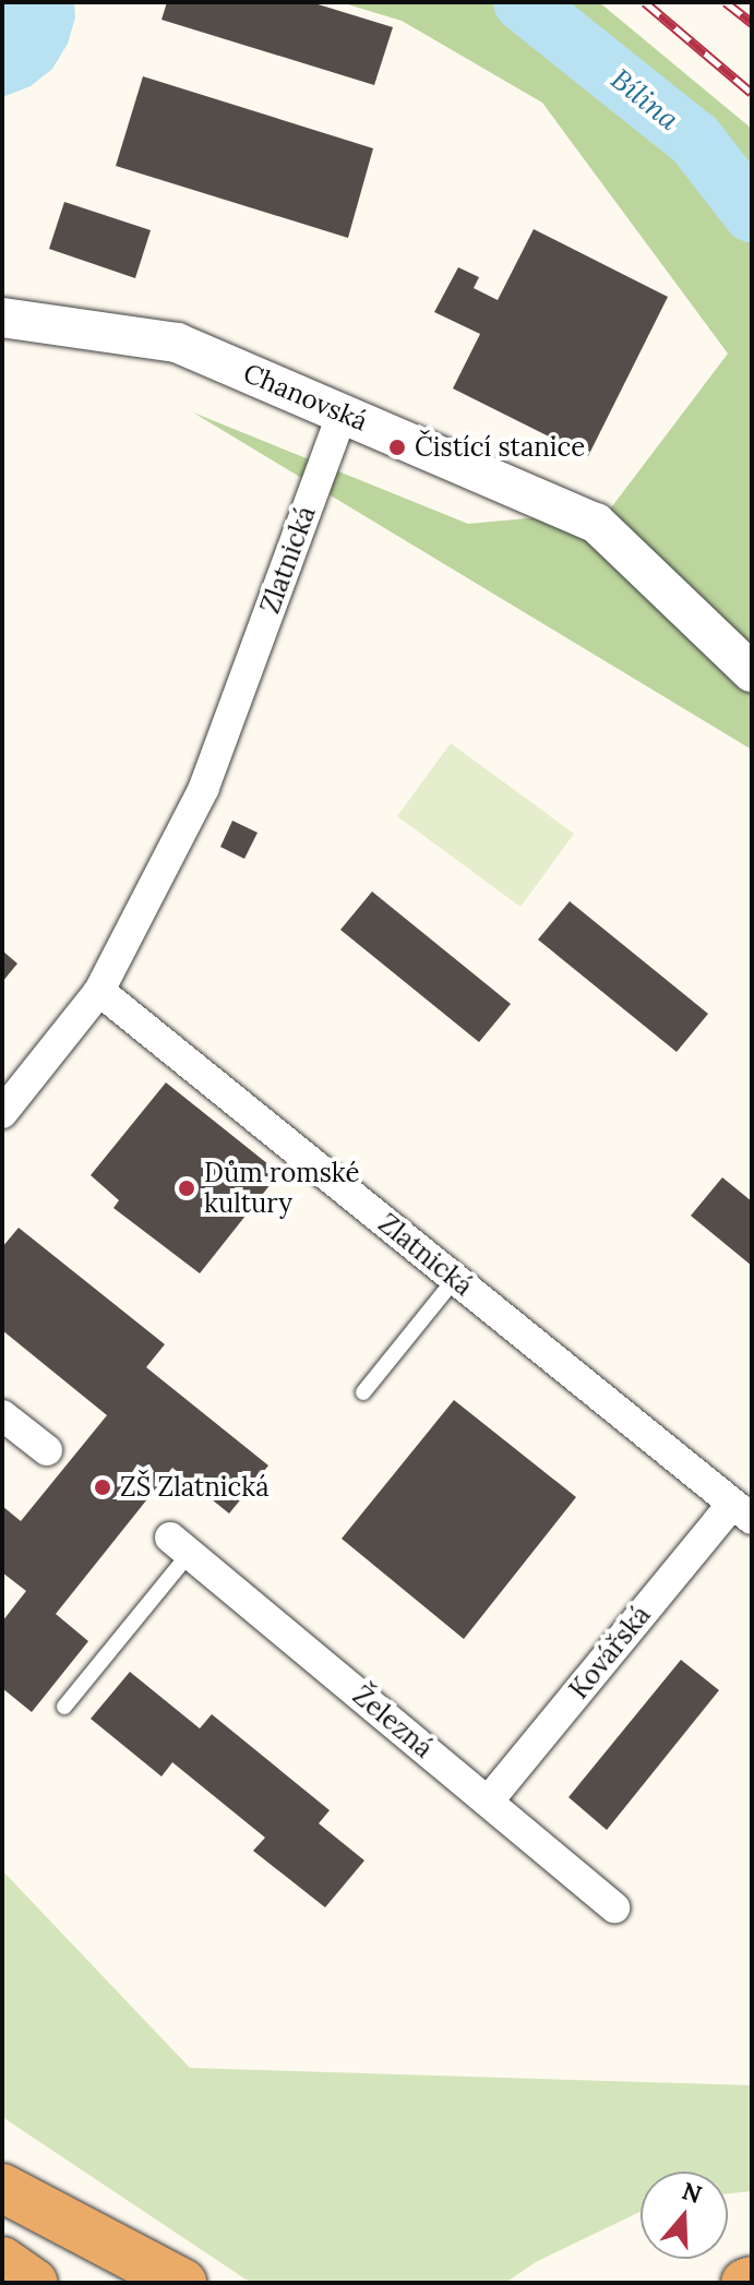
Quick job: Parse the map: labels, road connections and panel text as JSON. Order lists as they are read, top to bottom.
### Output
{
  "streets": {
    "street": [
      "Chanovská",
      "Zlatnická",
      "Kovářská",
      "Železná"
    ]
  },
  "crossings": [
    ["Chanovská", "Zlatnická"],
    ["Zlatnická", "Kovářská"],
    ["Kovářská", "Železná"]
  ],
  "water": ["Bílina"],
  "places": ["Čistící stanice", "Dům romské kultury", "ZŠ Zlatnická"],
  "north": "top"
}
